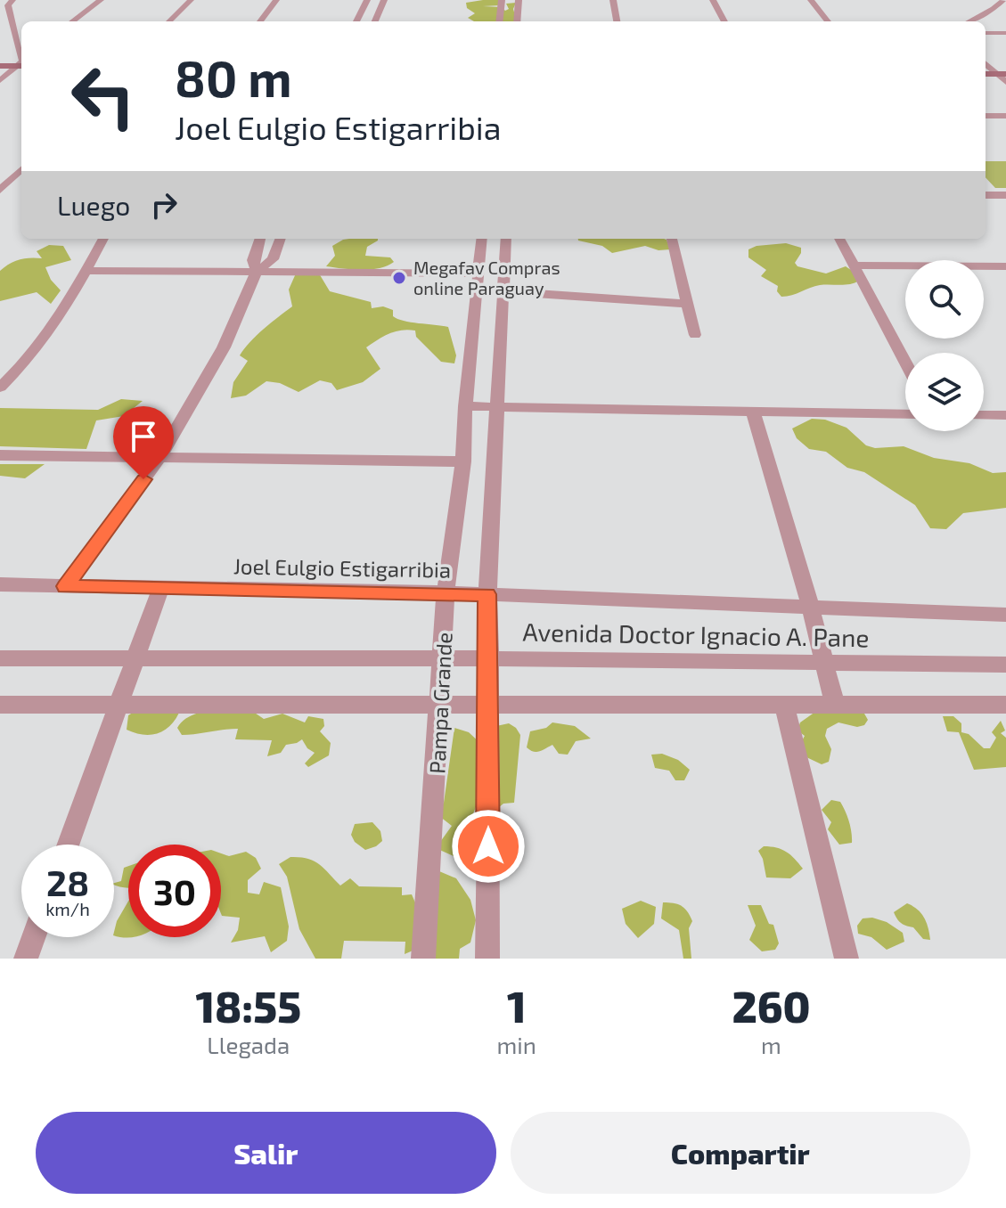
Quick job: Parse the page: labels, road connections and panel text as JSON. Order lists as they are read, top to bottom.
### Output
{
  "streets": {
    "street": ["Joel Eulgio Estigarribia", "Avenida Doctor Ignacio A. Pane", "Pampa Grande"]
  },
  "crossings": [
    ["Joel Eulgio Estigarribia", "Pampa Grande"],
    ["Avenida Doctor Ignacio A. Pane", "Pampa Grande"]
  ],
  "places": ["Megafav Compras online Paraguay"],
  "page": {
    "turn": ["80 m", "Joel Eulgio Estigarribia"],
    "then": "Luego",
    "speed": "28 km/h",
    "limit": "30",
    "eta": [
      "18:55",
      "Llegada",
      "1",
      "min",
      "260",
      "m"
    ],
    "buttons": ["Salir", "Compartir"]
  }
}
